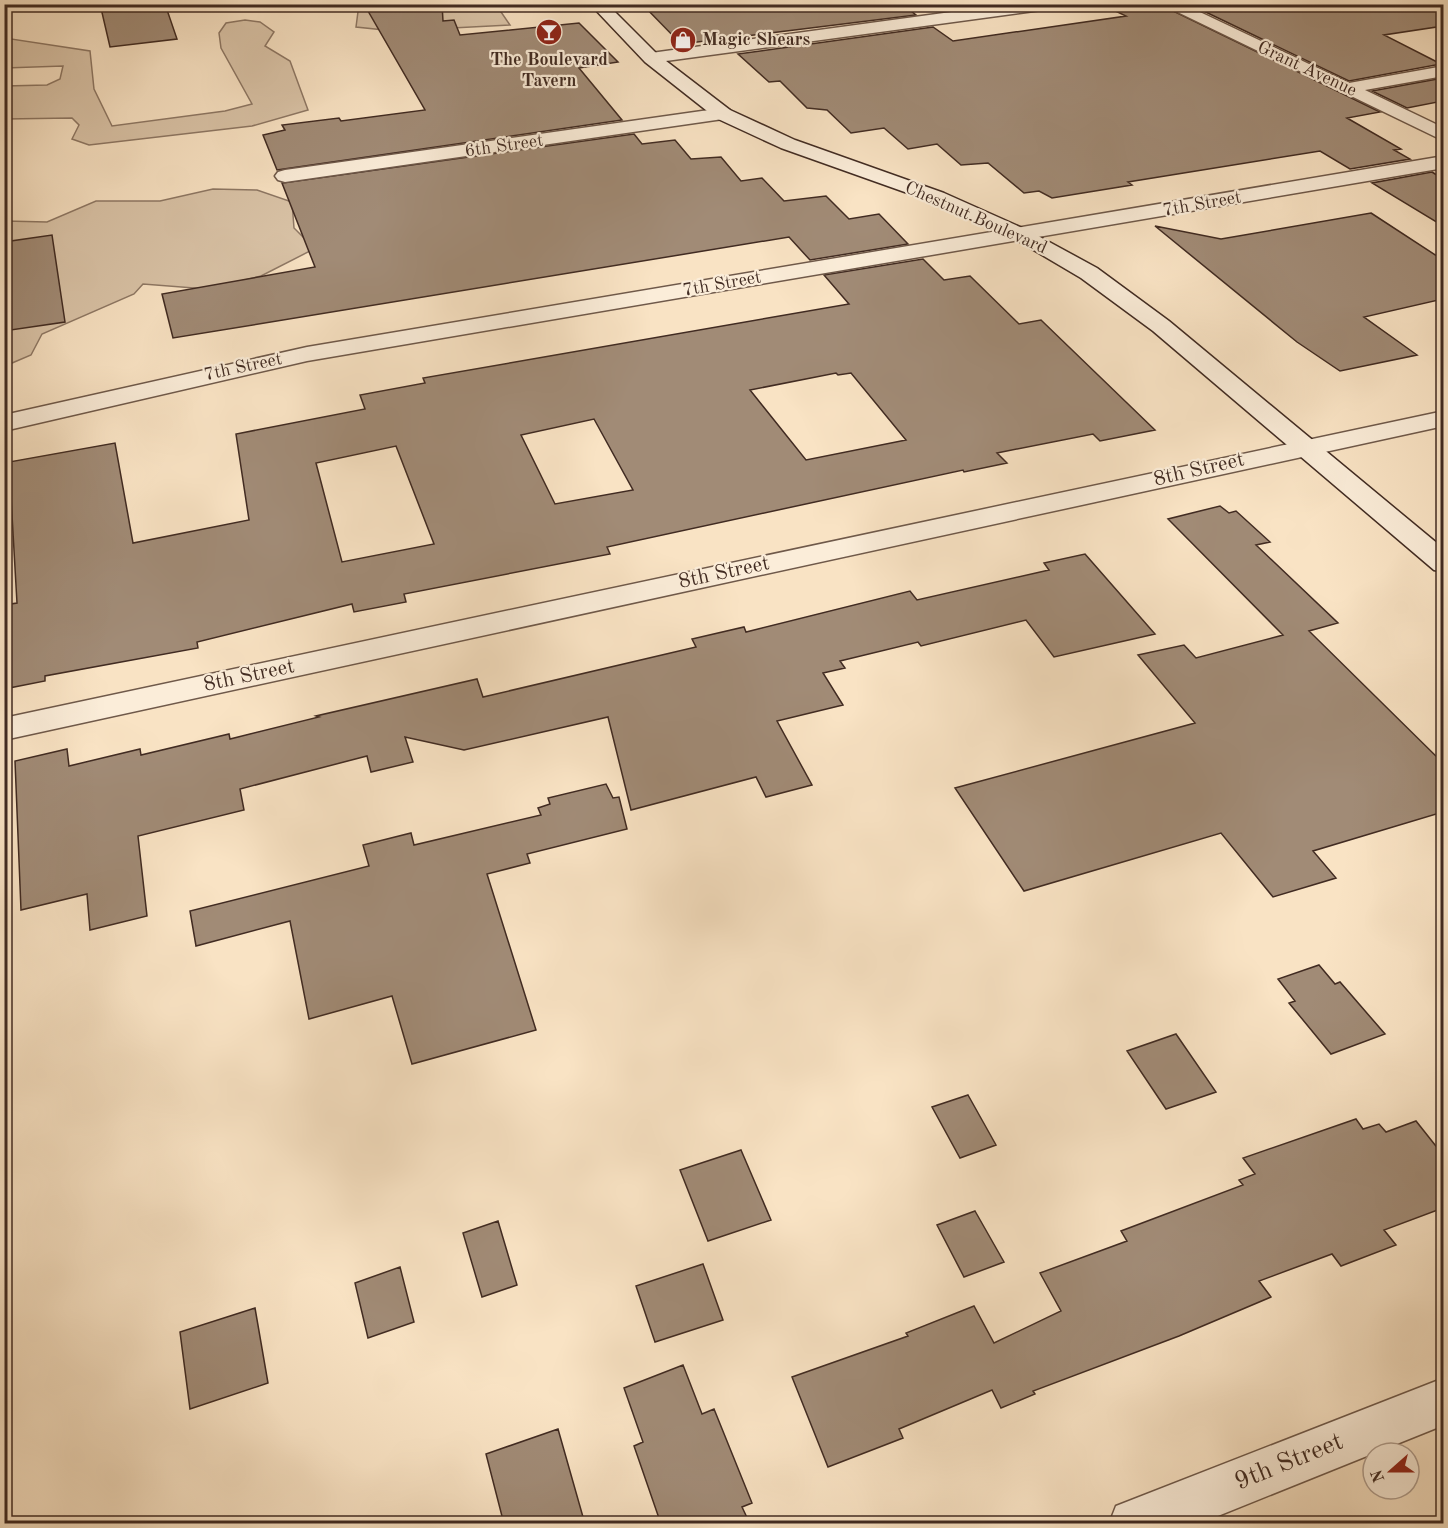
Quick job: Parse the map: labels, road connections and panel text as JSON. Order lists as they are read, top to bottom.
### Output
{
  "streets": {
    "street": [
      "Grant Avenue",
      "6th Street",
      "7th Street",
      "Chestnut Boulevard",
      "8th Street",
      "9th Street"
    ]
  },
  "crossings": [
    ["6th Street", "Chestnut Boulevard"],
    ["7th Street", "Chestnut Boulevard"],
    ["Chestnut Boulevard", "8th Street"]
  ],
  "places": {
    "bar": ["The Boulevard Tavern"],
    "shop": ["Magic Shears"]
  },
  "north": "left"
}
